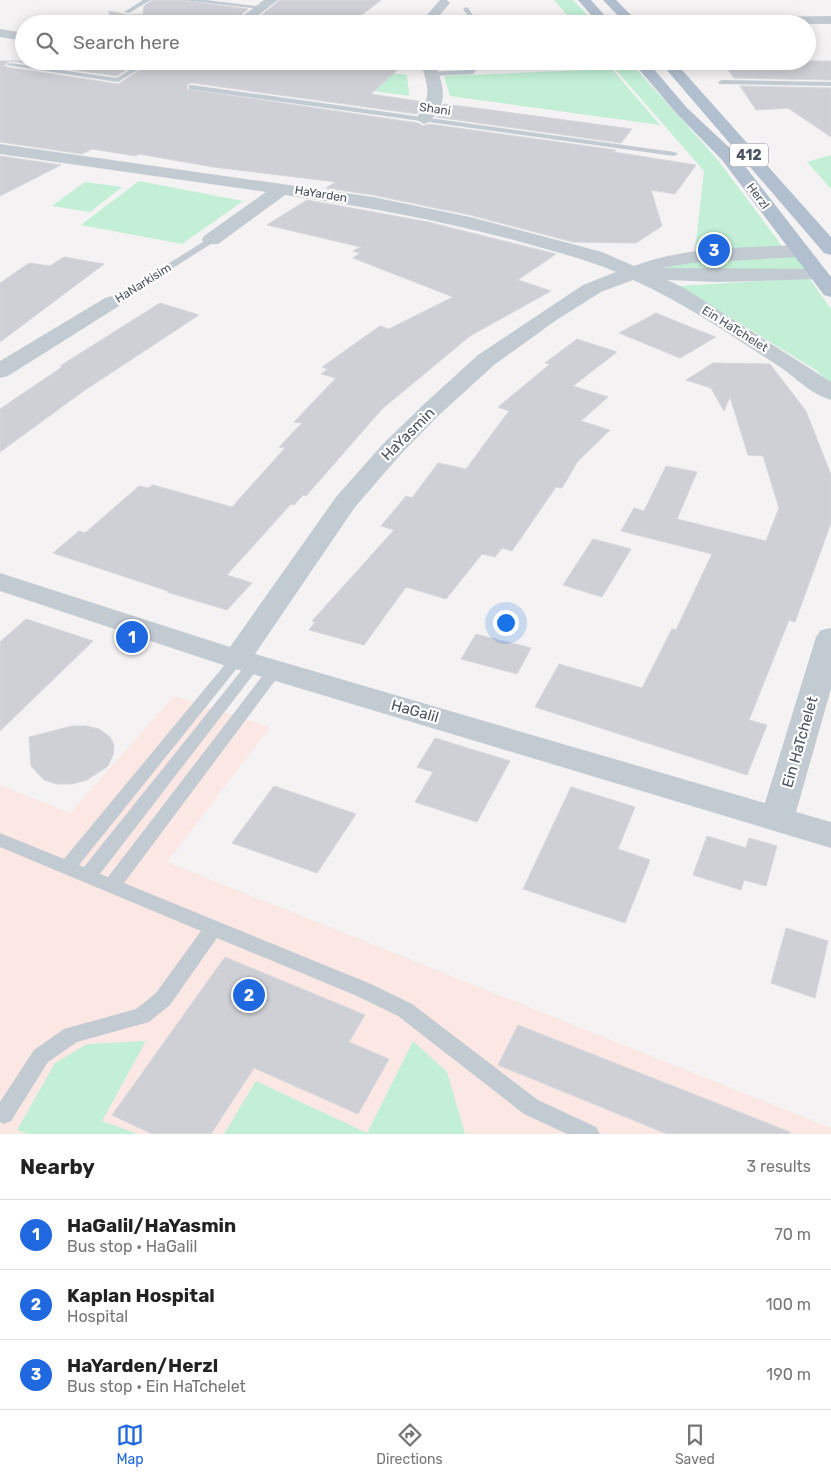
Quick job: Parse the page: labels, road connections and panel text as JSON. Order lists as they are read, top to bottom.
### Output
{
  "streets": {
    "main road": ["412", "Herzl"],
    "street": [
      "HaYarden",
      "HaNarkisim",
      "Ein HaTchelet",
      "HaYasmin",
      "HaGalil"
    ],
    "lane": ["Shani"]
  },
  "crossings": [
    ["HaYarden", "HaNarkisim"],
    ["HaYarden", "Ein HaTchelet"],
    ["HaYarden", "HaYasmin"],
    ["Herzl", "HaYasmin"],
    ["Ein HaTchelet", "HaYasmin"],
    ["Ein HaTchelet", "HaGalil"],
    ["HaYasmin", "HaGalil"]
  ],
  "page": {
    "search": "Search here",
    "pins": ["3", "1", "2"],
    "heading": ["Nearby", "3 results"],
    "list": [
      {
        "mark": "1",
        "name": "HaGalil/HaYasmin",
        "note": "Bus stop · HaGalil",
        "value": "70 m"
      },
      {
        "mark": "2",
        "name": "Kaplan Hospital",
        "note": "Hospital",
        "value": "100 m"
      },
      {
        "mark": "3",
        "name": "HaYarden/Herzl",
        "note": "Bus stop · Ein HaTchelet",
        "value": "190 m"
      }
    ],
    "nav": ["Map", "Directions", "Saved"]
  }
}
